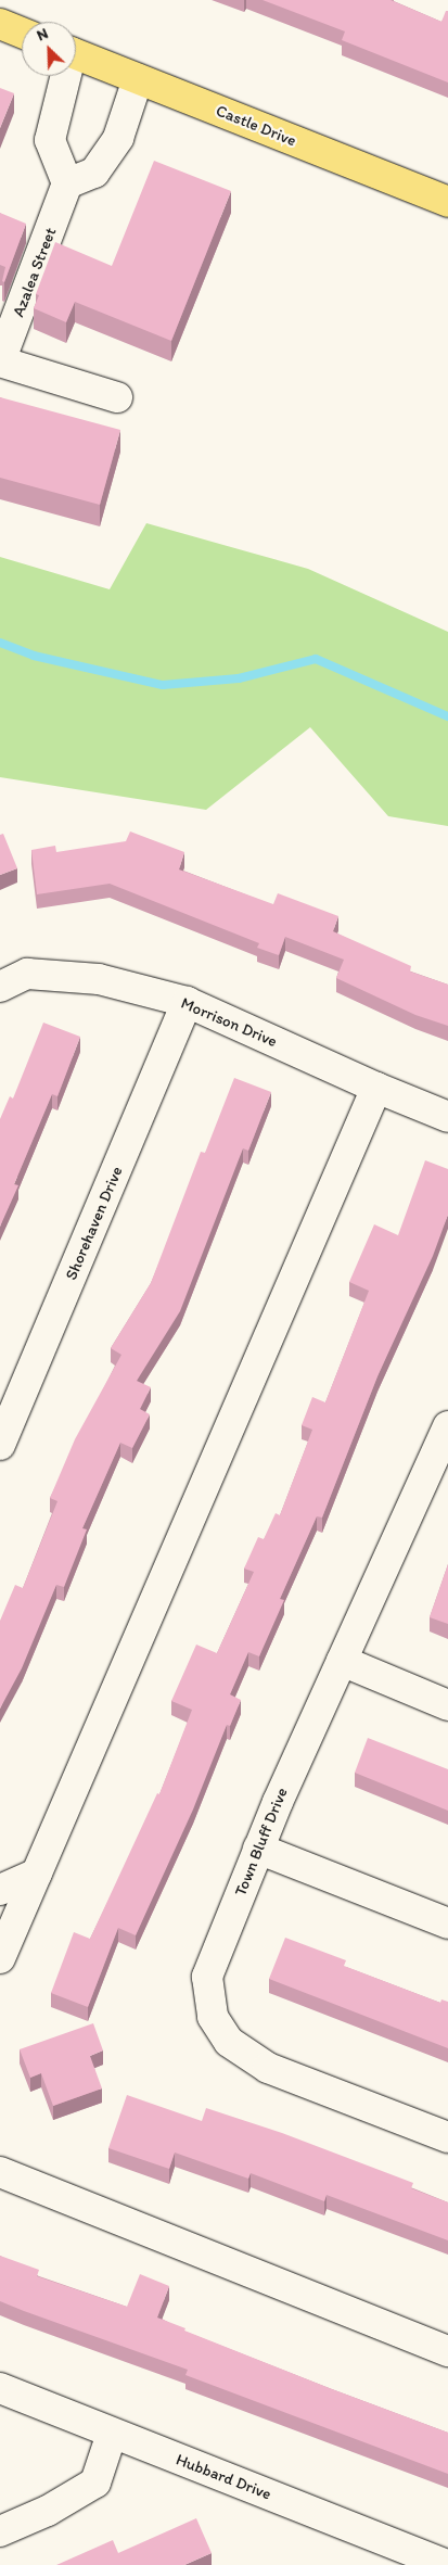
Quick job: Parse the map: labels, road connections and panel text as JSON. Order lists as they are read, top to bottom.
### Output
{
  "streets": {
    "main road": ["Castle Drive"],
    "street": [
      "Azalea Street",
      "Morrison Drive",
      "Shorehaven Drive",
      "Town Bluff Drive",
      "Hubbard Drive"
    ]
  },
  "crossings": [
    ["Morrison Drive", "Shorehaven Drive"]
  ],
  "north": "top left"
}
